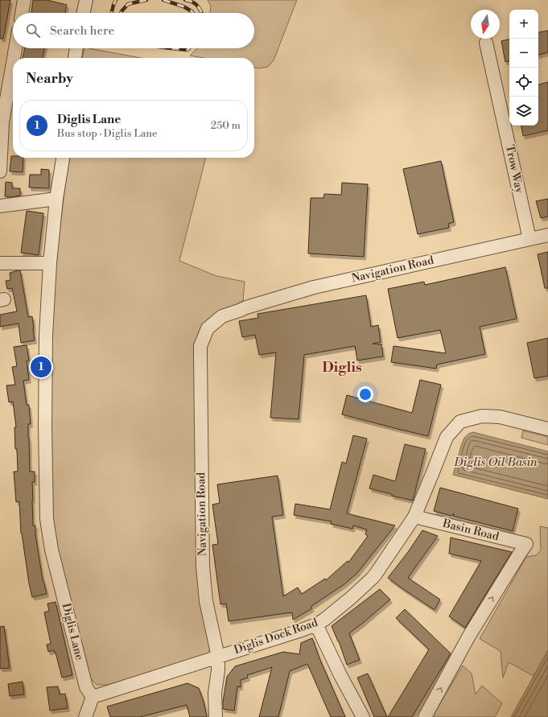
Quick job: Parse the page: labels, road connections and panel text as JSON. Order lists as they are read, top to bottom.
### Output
{
  "streets": {
    "street": [
      "Trow Way",
      "Navigation Road",
      "Basin Road",
      "Diglis Lane",
      "Diglis Dock Road"
    ]
  },
  "crossings": [
    ["Trow Way", "Navigation Road"],
    ["Navigation Road", "Diglis Dock Road"],
    ["Basin Road", "Diglis Dock Road"],
    ["Diglis Lane", "Diglis Dock Road"]
  ],
  "districts": ["Diglis"],
  "water": ["Diglis Oil Basin"],
  "north": "bottom",
  "page": {
    "map_buttons": ["+", "−"],
    "search": "Search here",
    "heading": "Nearby",
    "list": [
      {
        "mark": "1",
        "name": "Diglis Lane",
        "note": "Bus stop · Diglis Lane",
        "value": "250 m"
      }
    ],
    "pins": "1"
  }
}
